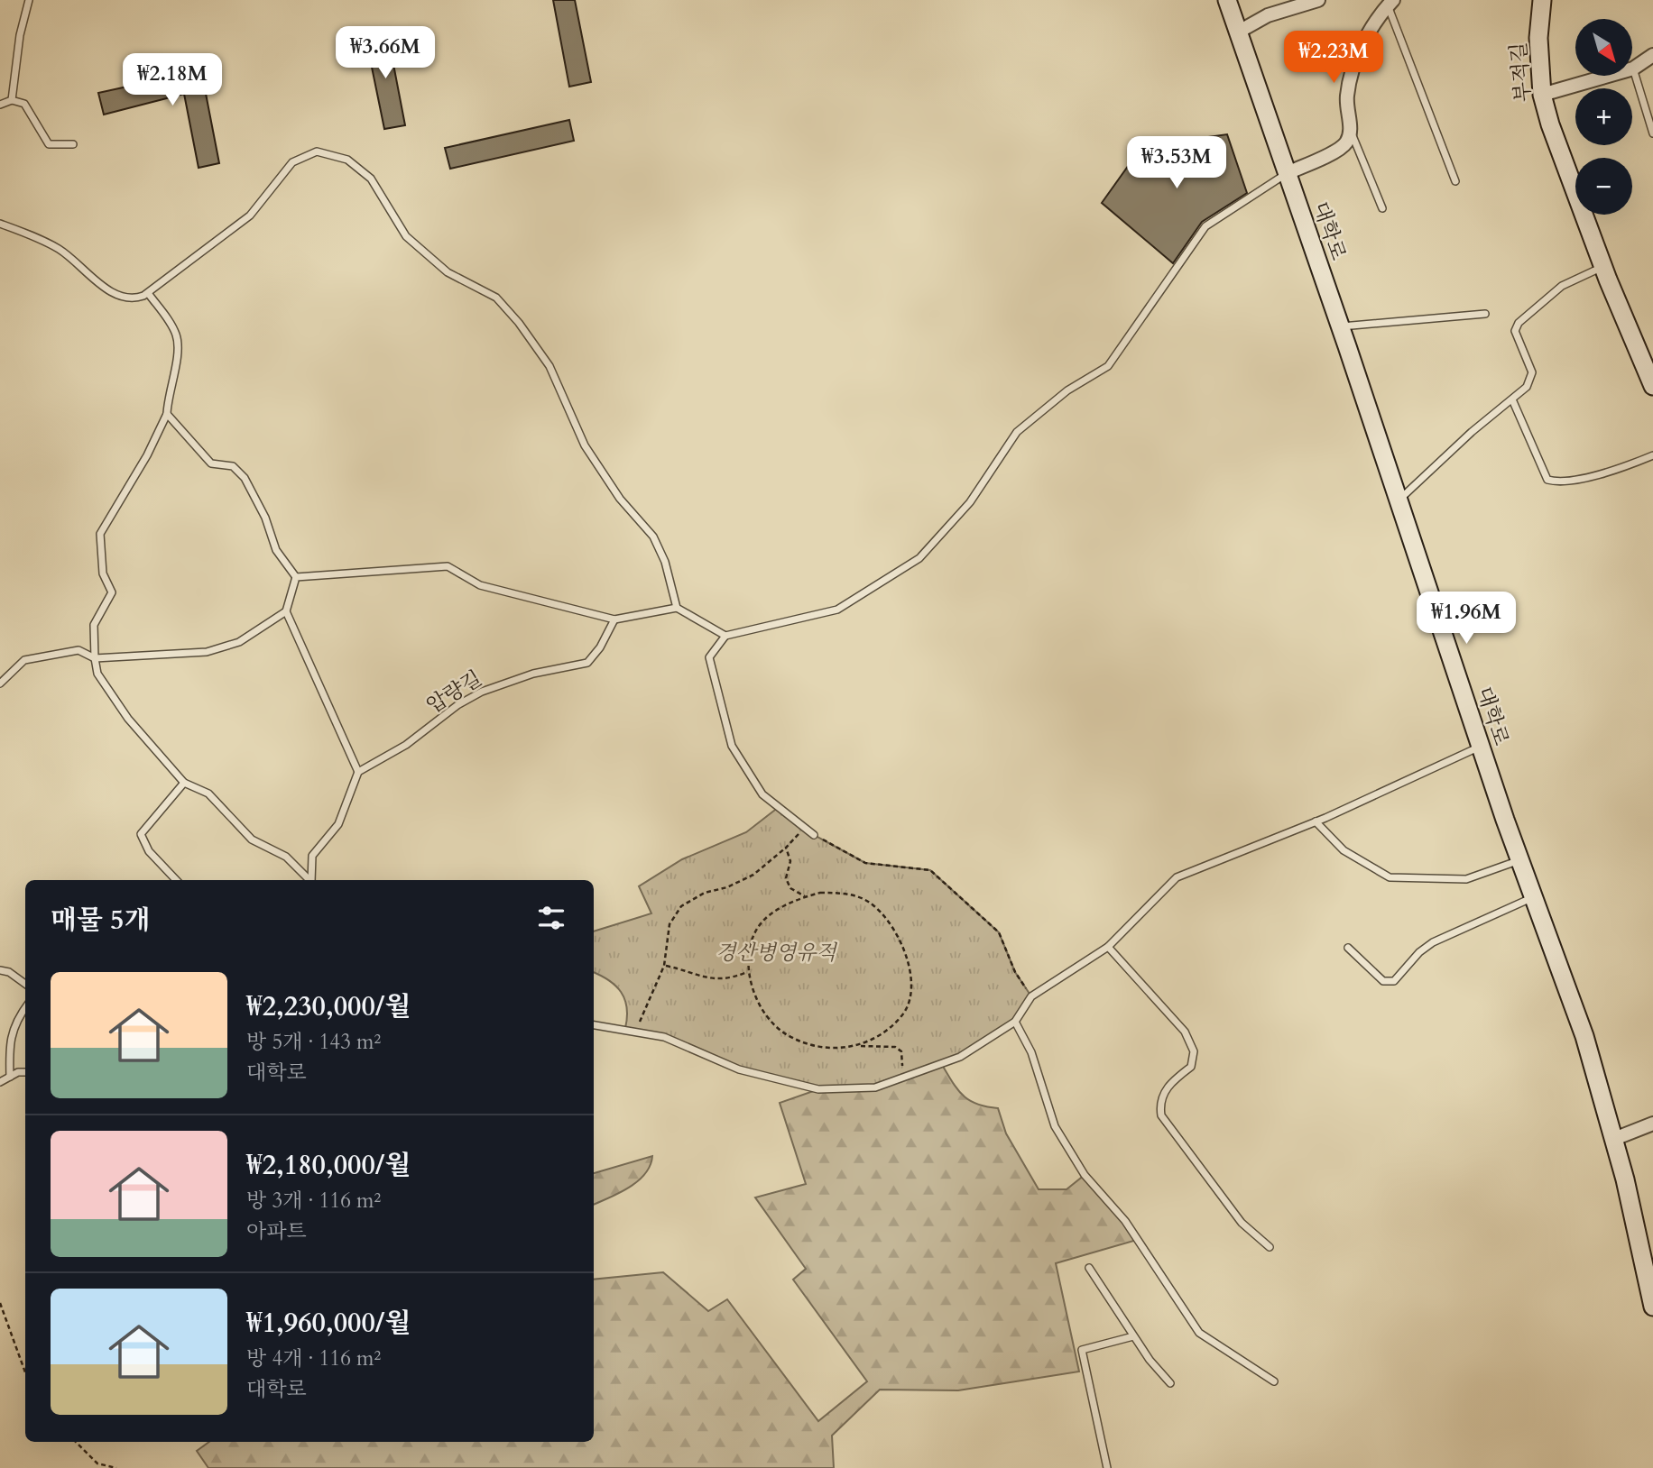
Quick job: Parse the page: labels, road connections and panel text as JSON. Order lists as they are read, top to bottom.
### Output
{
  "streets": {
    "main road": ["부적길", "대학로"],
    "lane": ["압량길"]
  },
  "parks": ["경산병영유적"],
  "north": "bottom right",
  "page": {
    "map_buttons": ["+", "−"],
    "price": [
      "₩3.66M",
      "₩2.23M",
      "₩2.18M",
      "₩3.53M",
      "₩1.96M"
    ],
    "heading": "매물 5개",
    "list": [
      {
        "name": "₩2,230,000/월",
        "note": "방 5개 · 143 m² · 대학로"
      },
      {
        "name": "₩2,180,000/월",
        "note": "방 3개 · 116 m² · 아파트"
      },
      {
        "name": "₩1,960,000/월",
        "note": "방 4개 · 116 m² · 대학로"
      }
    ]
  }
}
